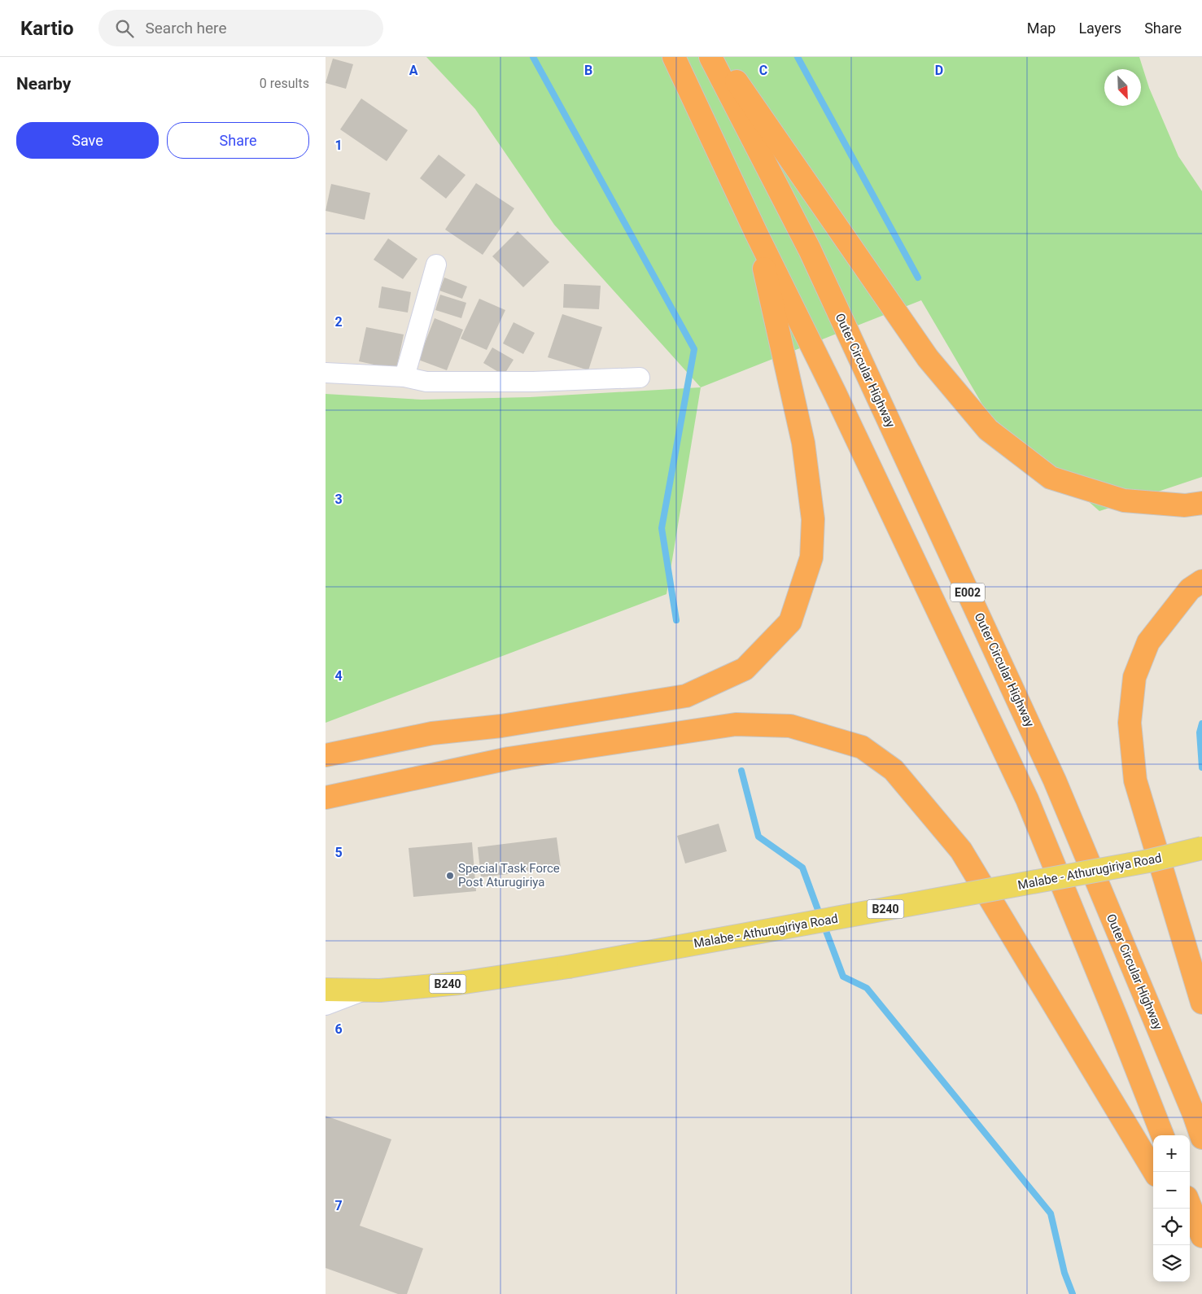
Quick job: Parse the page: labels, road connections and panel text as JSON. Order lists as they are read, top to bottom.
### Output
{
  "streets": {
    "highway": ["Outer Circular Highway", "E002"],
    "main road": ["Malabe - Athurugiriya Road", "B240"]
  },
  "places": ["Special Task Force Post Aturugiriya"],
  "north": "bottom right",
  "page": {
    "header": "Kartio",
    "search": "Search here",
    "nav": ["Map", "Layers", "Share"],
    "heading": ["Nearby", "0 results"],
    "buttons": ["Save", "Share"],
    "map_buttons": ["+", "−"]
  },
  "grid": {
    "columns": [
      "A",
      "B",
      "C",
      "D"
    ],
    "rows": [
      "1",
      "2",
      "3",
      "4",
      "5",
      "6",
      "7"
    ]
  }
}
